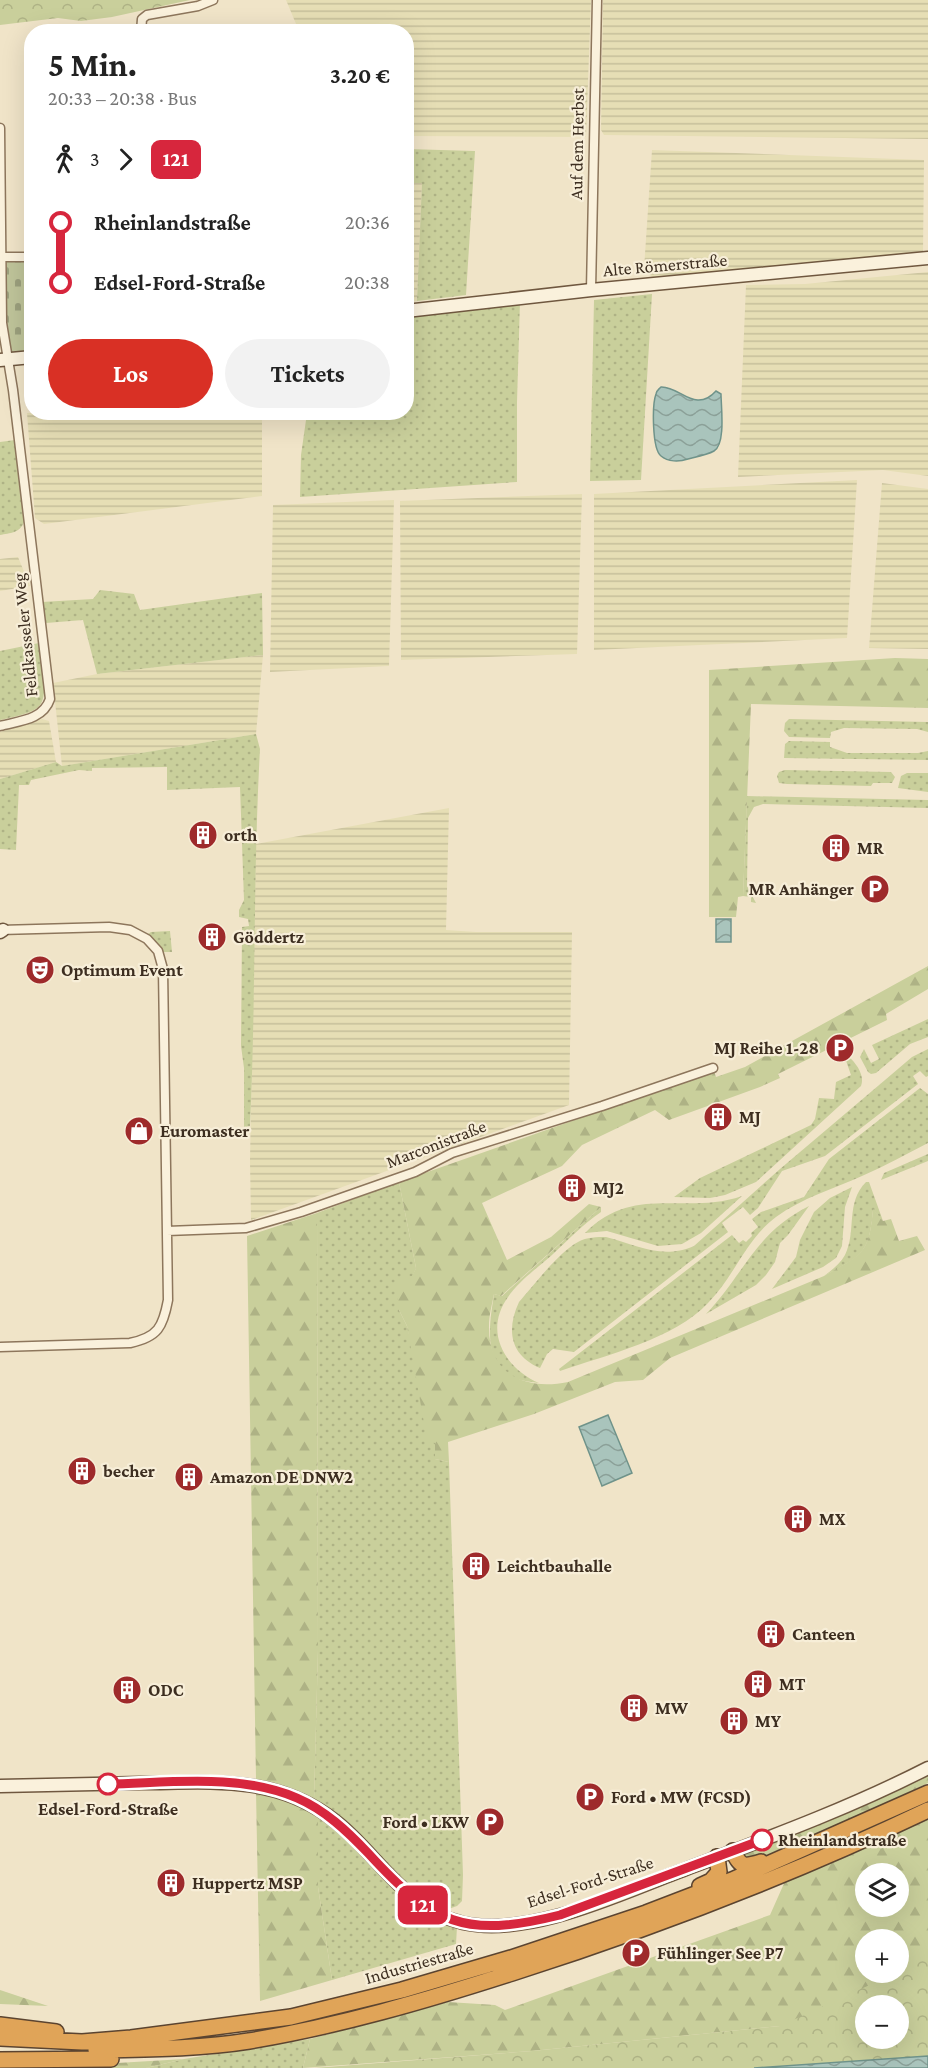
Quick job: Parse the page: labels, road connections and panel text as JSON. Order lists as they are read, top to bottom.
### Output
{
  "streets": {
    "highway": ["Industriestraße"],
    "street": [
      "Auf dem Herbst",
      "Alte Römerstraße",
      "Feldkasseler Weg",
      "Marconistraße",
      "Edsel-Ford-Straße"
    ]
  },
  "crossings": [
    ["Auf dem Herbst", "Alte Römerstraße"]
  ],
  "places": {
    "building": [
      "orth",
      "MR",
      "Göddertz",
      "MJ",
      "MJ2",
      "becher",
      "Amazon DE DNW2",
      "MX",
      "Leichtbauhalle",
      "Canteen",
      "MT",
      "ODC",
      "MW",
      "MY",
      "Huppertz MSP"
    ],
    "parking": [
      "MR Anhänger",
      "MJ Reihe 1-28",
      "Ford • MW (FCSD)",
      "Ford • LKW",
      "Fühlinger See P7"
    ],
    "theatre": ["Optimum Event"],
    "shop": ["Euromaster"],
    "other": ["Edsel-Ford-Straße", "Rheinlandstraße"]
  },
  "lines": ["bus line 121"],
  "page": {
    "on_map": "121",
    "heading": ["5 Min.", "20:33 – 20:38 · Bus", "3.20 €"],
    "legs": ["3", "121"],
    "list": [
      {
        "name": "Rheinlandstraße",
        "value": "20:36"
      },
      {
        "name": "Edsel-Ford-Straße",
        "value": "20:38"
      }
    ],
    "buttons": ["Los", "Tickets"],
    "map_buttons": ["+", "−"]
  }
}
